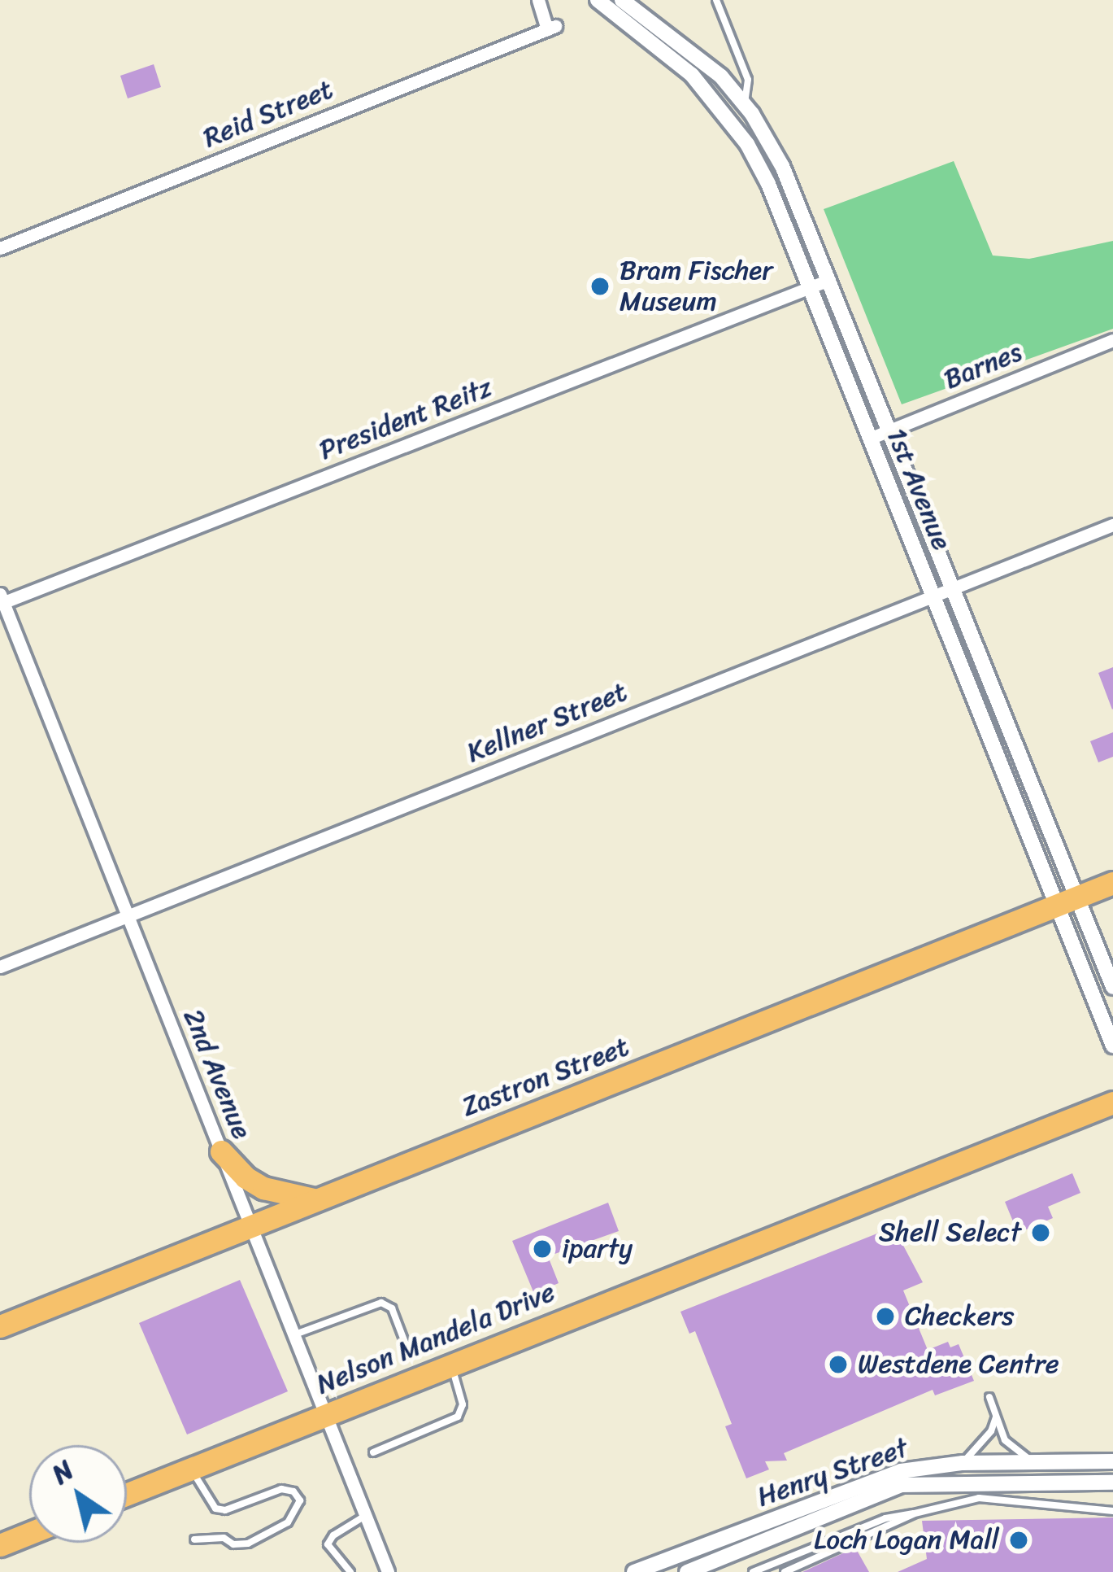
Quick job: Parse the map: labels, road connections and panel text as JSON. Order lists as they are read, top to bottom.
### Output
{
  "streets": {
    "highway": ["Zastron Street", "Nelson Mandela Drive"],
    "street": [
      "Reid Street",
      "Barnes",
      "President Reitz",
      "1st Avenue",
      "Kellner Street",
      "2nd Avenue",
      "Henry Street"
    ]
  },
  "crossings": [
    ["Barnes", "1st Avenue"],
    ["President Reitz", "1st Avenue"],
    ["President Reitz", "2nd Avenue"],
    ["1st Avenue", "Kellner Street"],
    ["1st Avenue", "Zastron Street"],
    ["Kellner Street", "2nd Avenue"],
    ["2nd Avenue", "Zastron Street"],
    ["2nd Avenue", "Nelson Mandela Drive"]
  ],
  "places": [
    "Bram Fischer Museum",
    "Shell Select",
    "iparty",
    "Checkers",
    "Westdene Centre",
    "Loch Logan Mall"
  ],
  "north": "top left"
}
